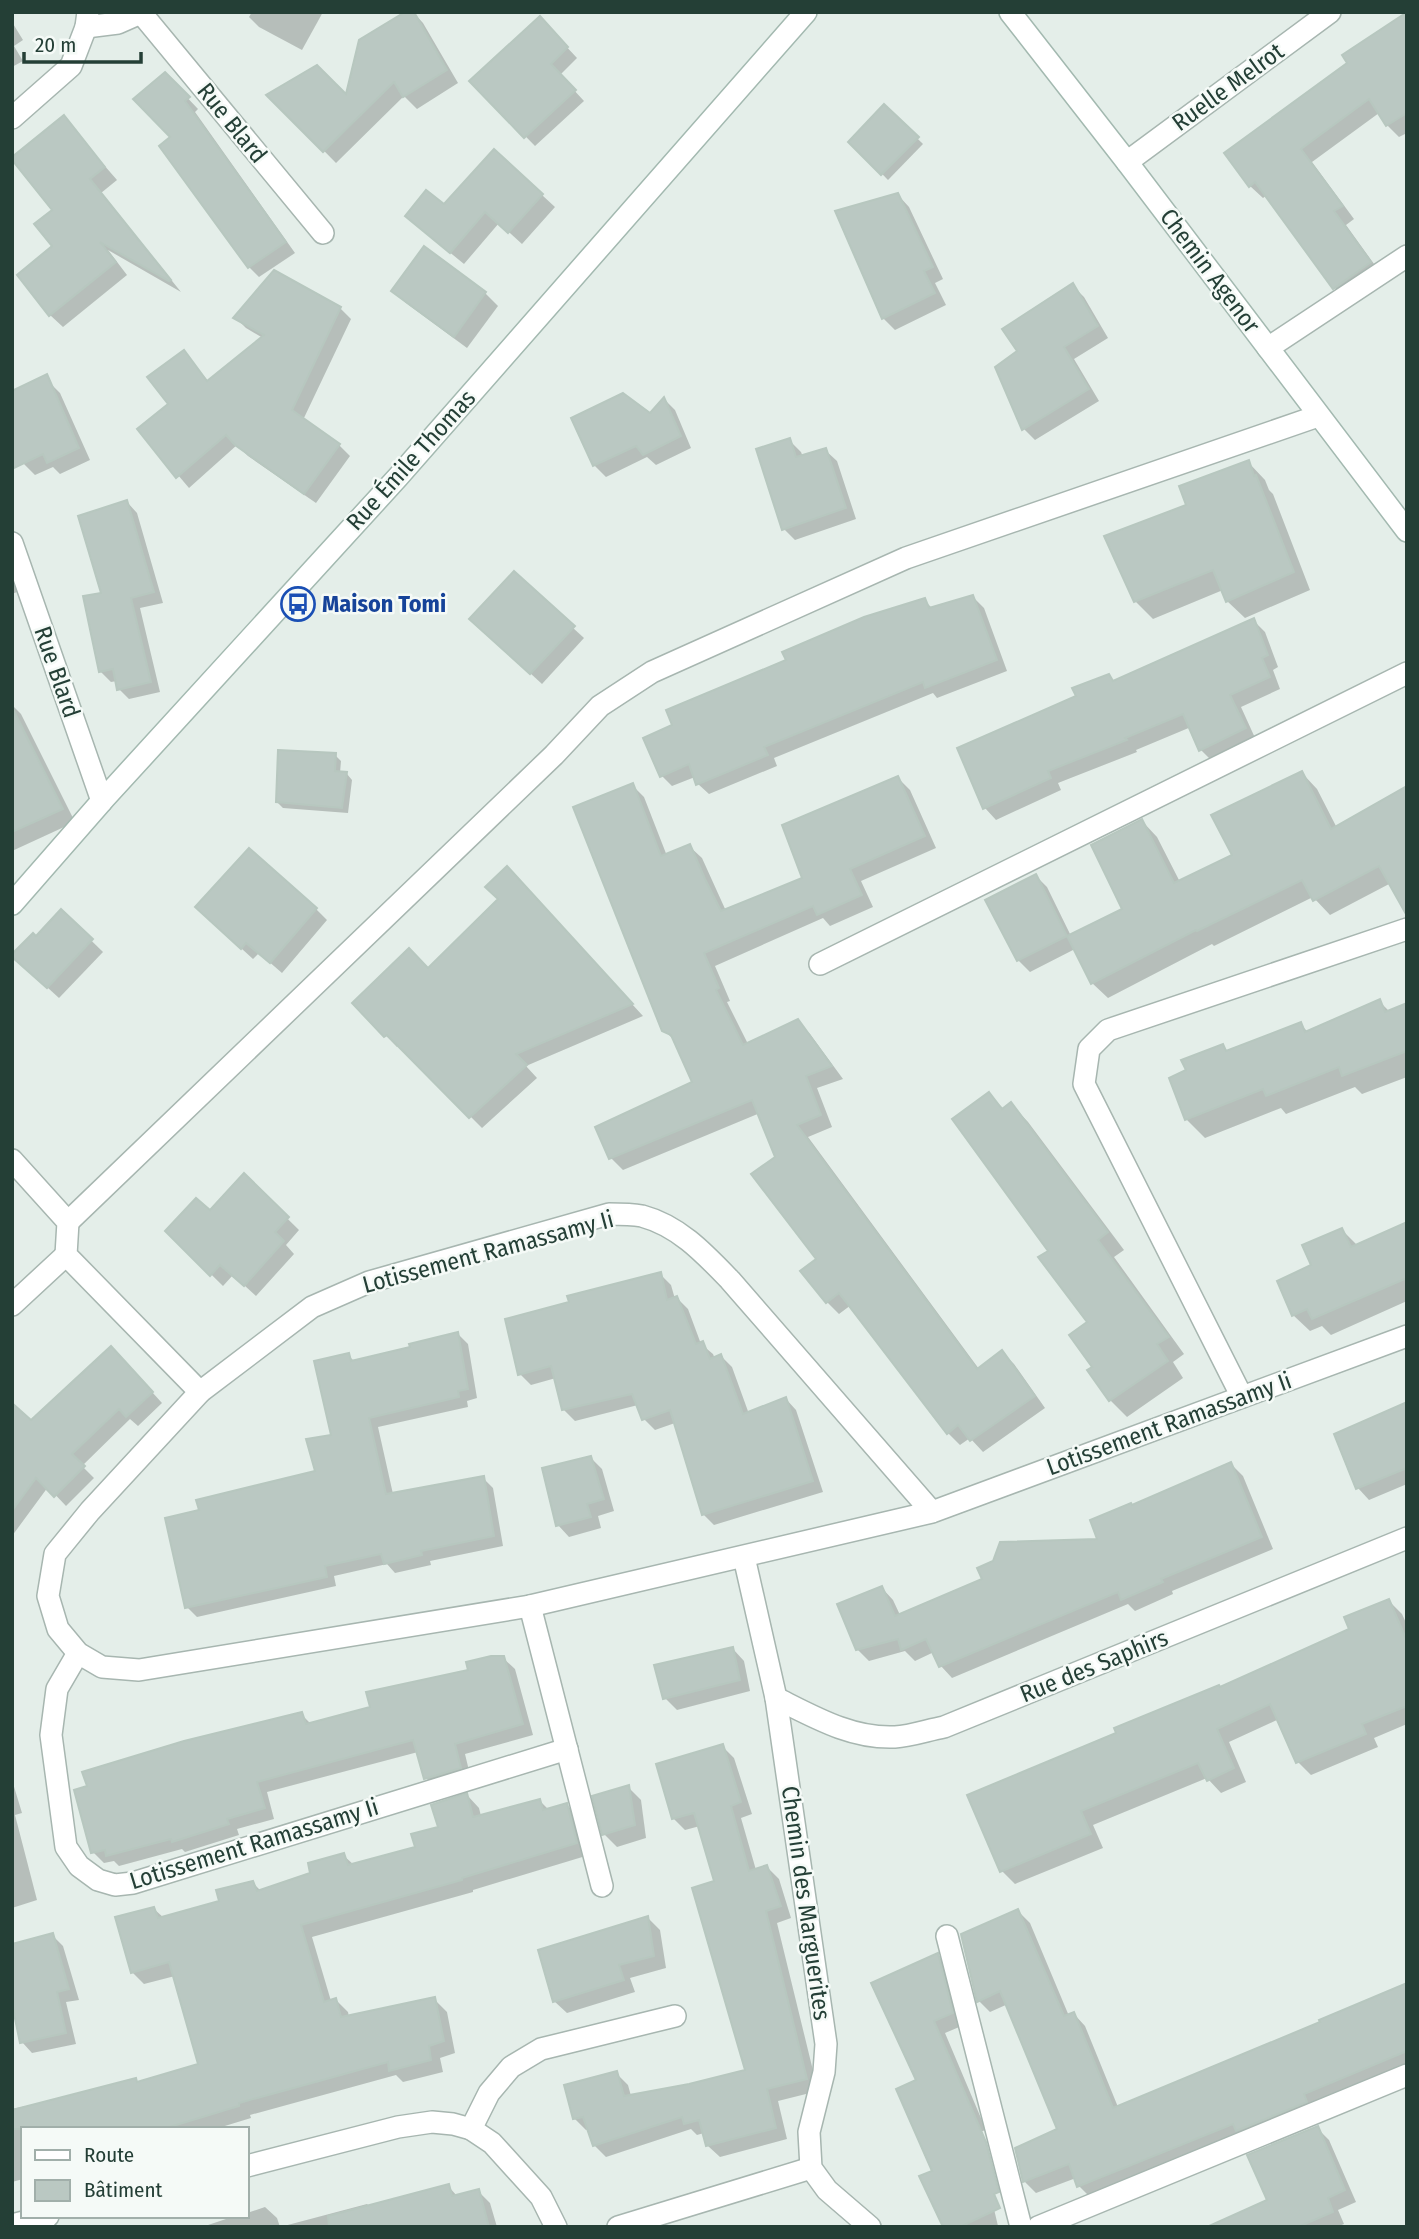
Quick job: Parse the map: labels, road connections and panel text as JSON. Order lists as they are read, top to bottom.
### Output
{
  "streets": {
    "street": [
      "Ruelle Melrot",
      "Rue Blard",
      "Chemin Agenor",
      "Rue Émile Thomas",
      "Lotissement Ramassamy Ii",
      "Rue des Saphirs",
      "Chemin des Marguerites"
    ]
  },
  "crossings": [
    ["Ruelle Melrot", "Chemin Agenor"],
    ["Rue Blard", "Rue Émile Thomas"],
    ["Lotissement Ramassamy Ii", "Chemin des Marguerites"],
    ["Rue des Saphirs", "Chemin des Marguerites"]
  ],
  "places": {
    "bus stop": ["Maison Tomi"]
  },
  "legend": ["Route", "Bâtiment"],
  "scale_bar": "20 m"
}
